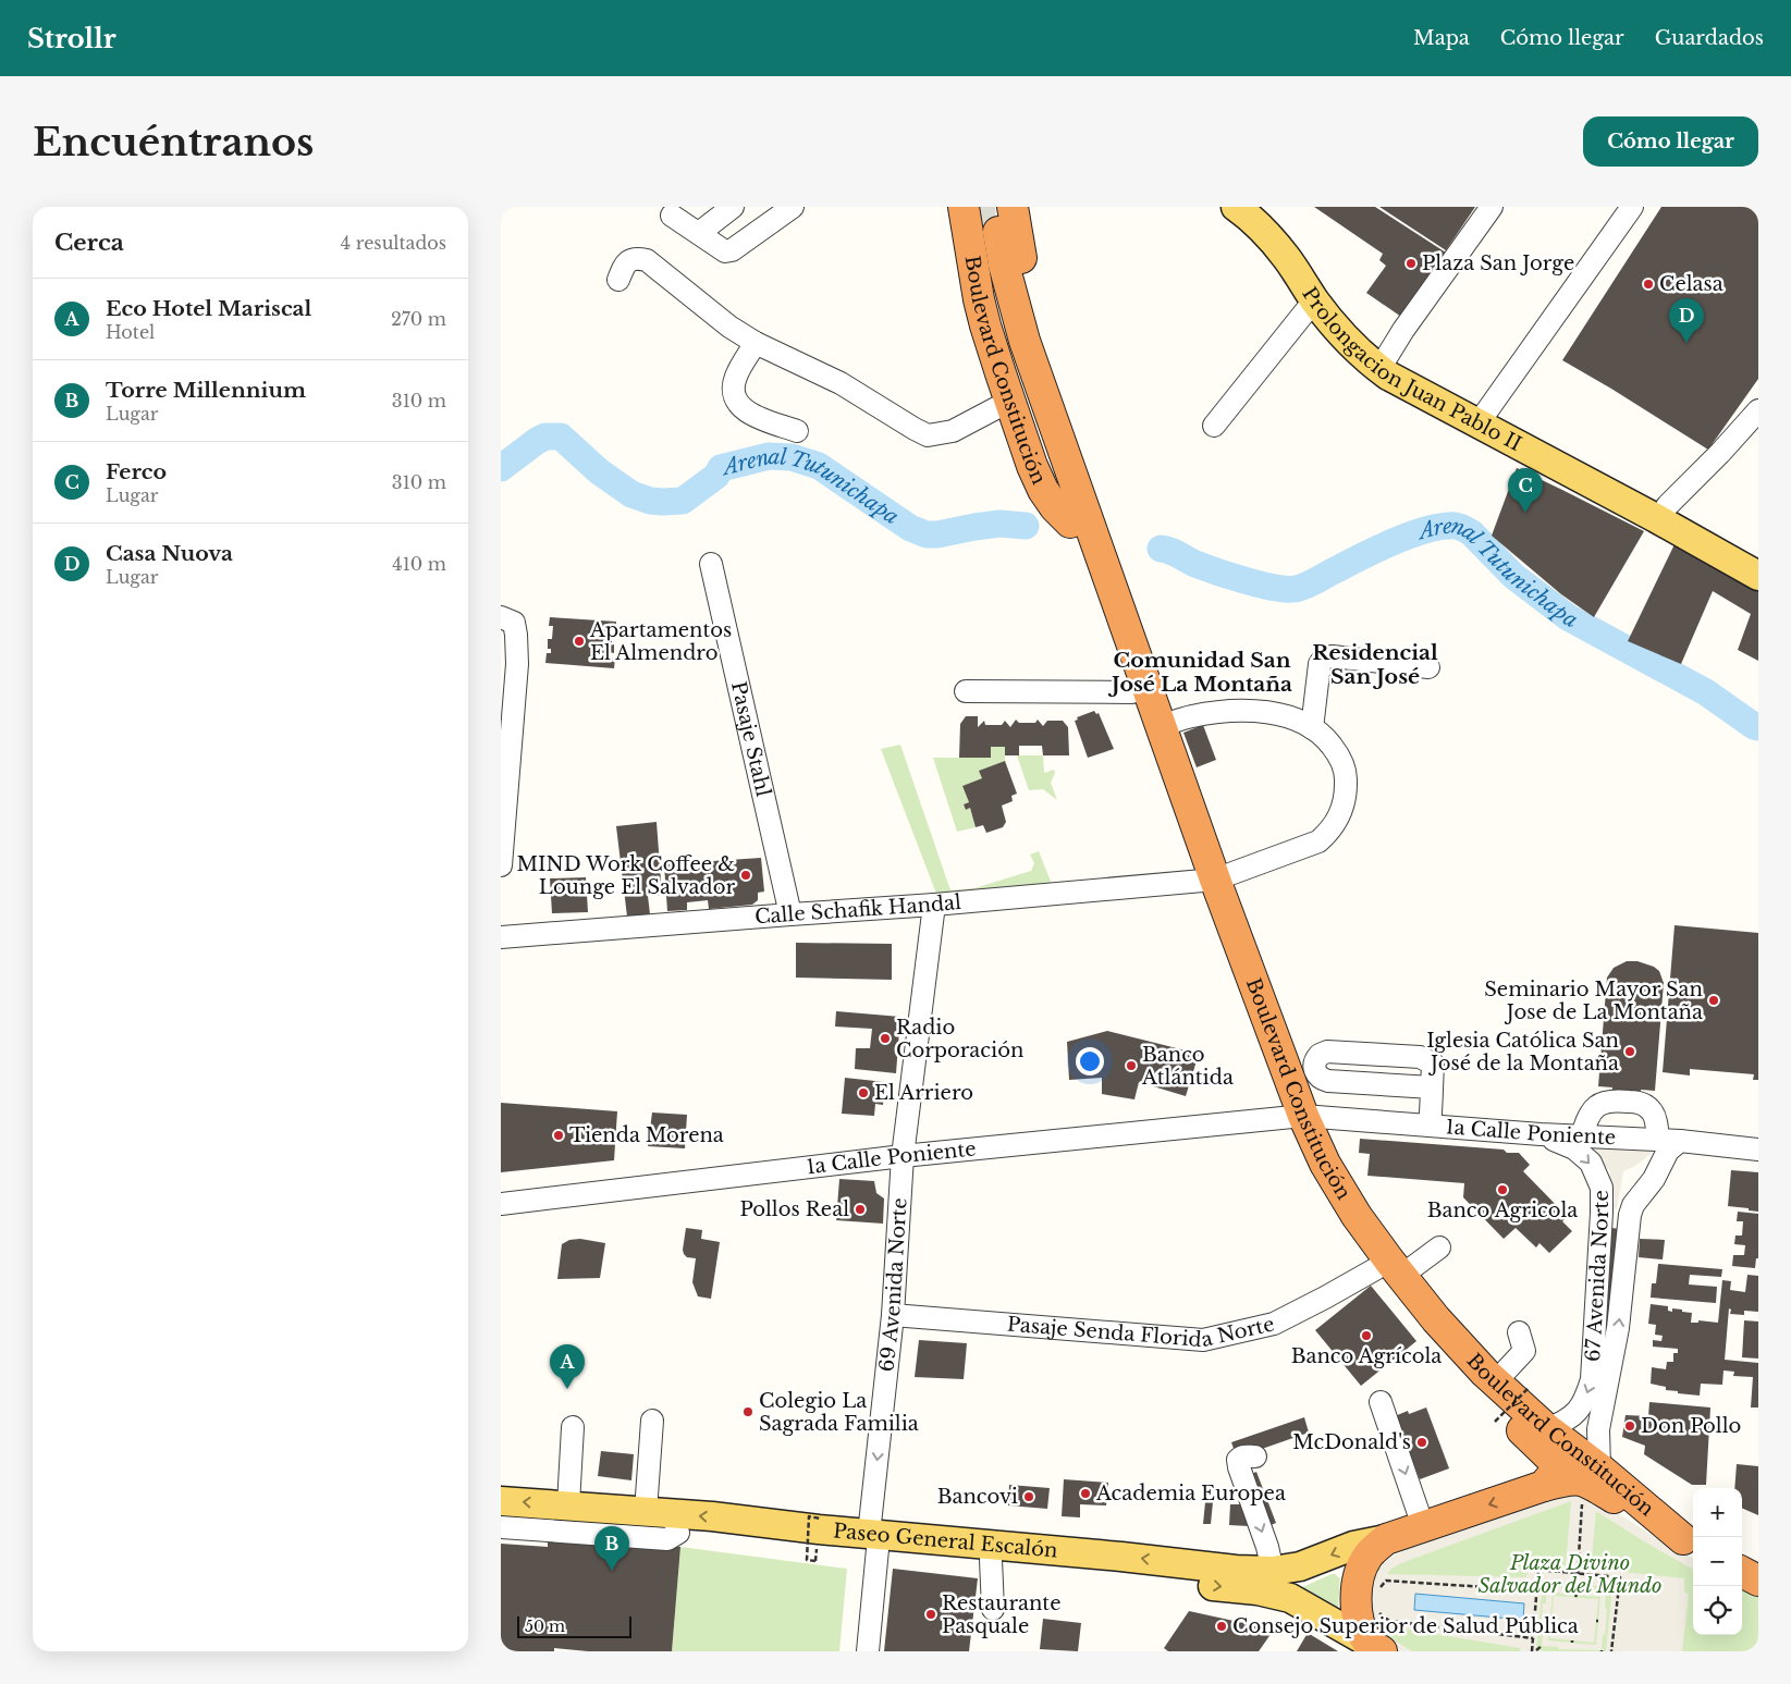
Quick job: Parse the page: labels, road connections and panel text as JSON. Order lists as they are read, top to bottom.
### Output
{
  "streets": {
    "highway": ["Boulevard Constitución"],
    "main road": ["Prolongacion Juan Pablo II", "Paseo General Escalón"],
    "street": [
      "Pasaje Stahl",
      "Calle Schafik Handal",
      "1a Calle Poniente",
      "67 Avenida Norte",
      "69 Avenida Norte",
      "Pasaje Senda Florida Norte"
    ]
  },
  "crossings": [
    ["Boulevard Constitución", "Calle Schafik Handal"],
    ["Boulevard Constitución", "1a Calle Poniente"],
    ["Boulevard Constitución", "67 Avenida Norte"],
    ["Boulevard Constitución", "Pasaje Senda Florida Norte"],
    ["Pasaje Stahl", "Calle Schafik Handal"],
    ["Calle Schafik Handal", "69 Avenida Norte"],
    ["1a Calle Poniente", "67 Avenida Norte"],
    ["1a Calle Poniente", "69 Avenida Norte"],
    ["69 Avenida Norte", "Pasaje Senda Florida Norte"],
    ["69 Avenida Norte", "Paseo General Escalón"]
  ],
  "districts": ["Residencial San José", "Comunidad San José La Montaña"],
  "water": ["Arenal Tutunichapa"],
  "parks": ["Plaza Divino Salvador del Mundo"],
  "places": [
    "Plaza San Jorge",
    "Celasa",
    "Apartamentos El Almendro",
    "MIND Work Coffee & Lounge El Salvador",
    "Seminario Mayor San Jose de La Montaña",
    "Radio Corporación",
    "Iglesia Católica San José de la Montaña",
    "Banco Atlántida",
    "El Arriero",
    "Tienda Morena",
    "Banco Agricola",
    "Pollos Real",
    "Banco Agrícola",
    "Colegio La Sagrada Familia",
    "Don Pollo",
    "McDonald's",
    "Academia Europea",
    "Bancovi",
    "Restaurante Pasquale",
    "Consejo Superior de Salud Pública"
  ],
  "scale_bar": "50 m",
  "page": {
    "header": "Strollr",
    "nav": ["Mapa", "Cómo llegar", "Guardados"],
    "buttons": "Cómo llegar",
    "title": "Encuéntranos",
    "heading": ["Cerca", "4 resultados"],
    "list": [
      {
        "mark": "A",
        "name": "Eco Hotel Mariscal",
        "note": "Hotel",
        "value": "270 m"
      },
      {
        "mark": "B",
        "name": "Torre Millennium",
        "note": "Lugar",
        "value": "310 m"
      },
      {
        "mark": "C",
        "name": "Ferco",
        "note": "Lugar",
        "value": "310 m"
      },
      {
        "mark": "D",
        "name": "Casa Nuova",
        "note": "Lugar",
        "value": "410 m"
      }
    ],
    "pins": [
      "D",
      "C",
      "A",
      "B"
    ],
    "map_buttons": ["+", "−"],
    "scale": "50 m"
  }
}
